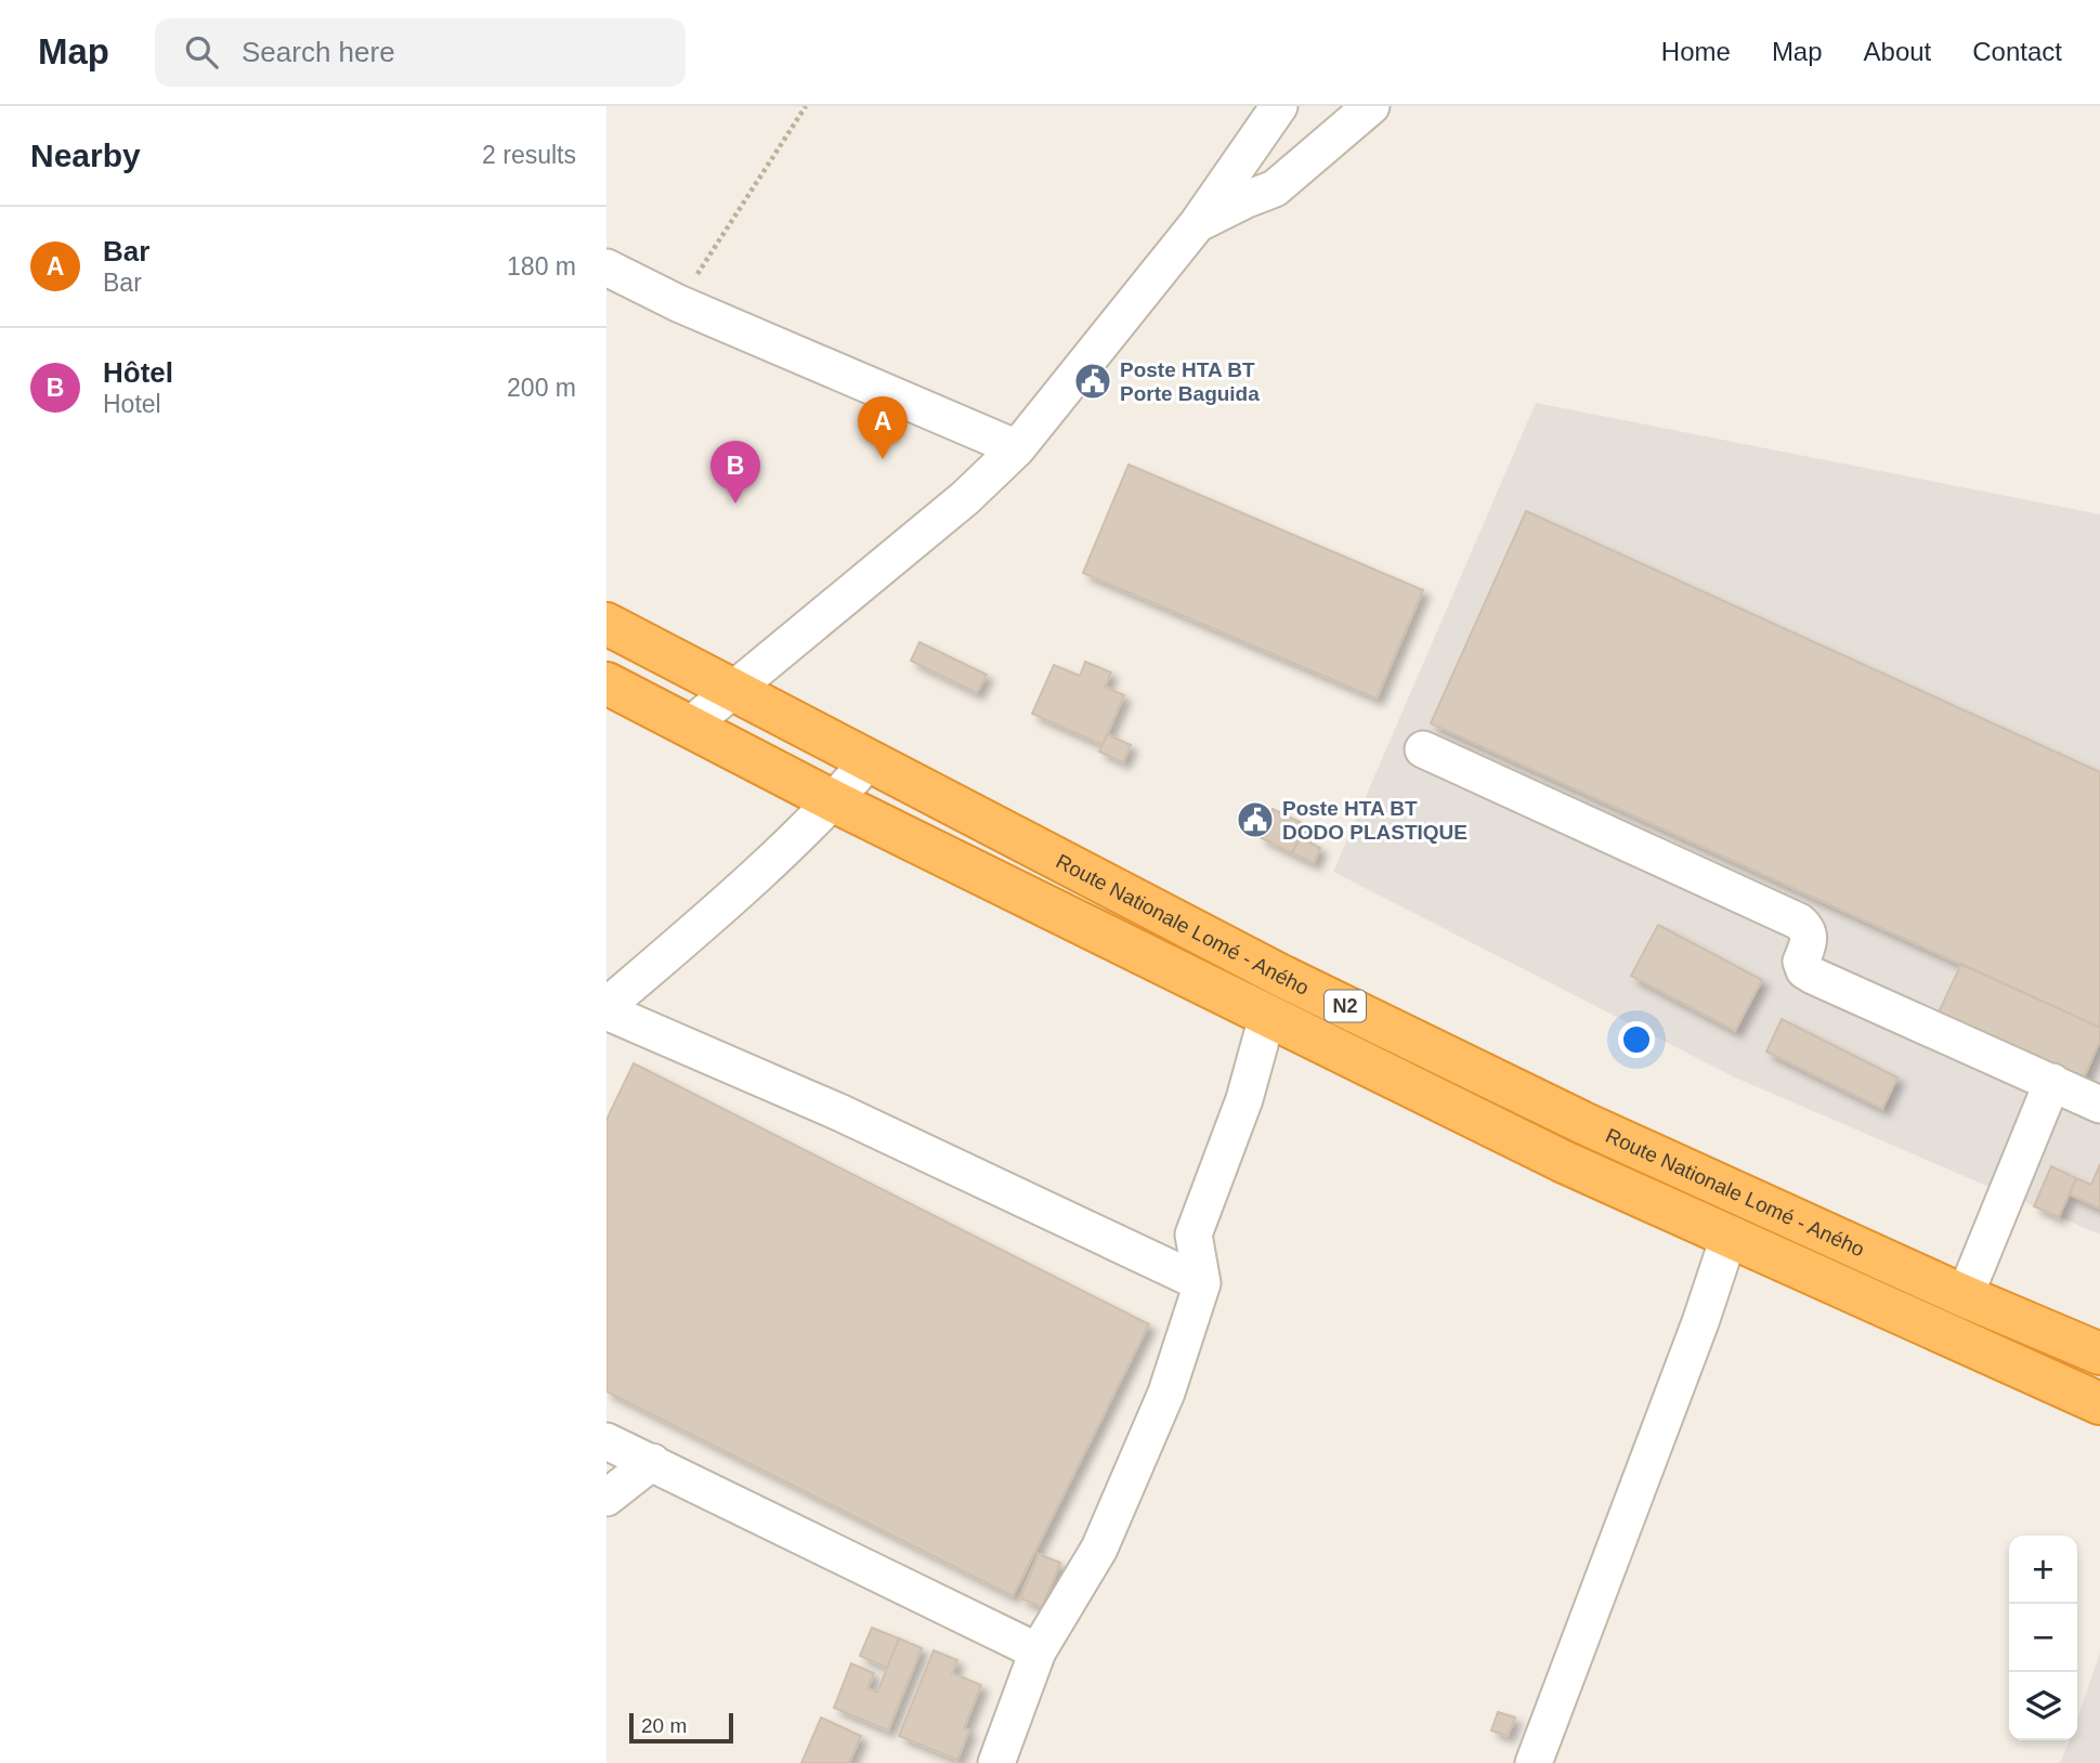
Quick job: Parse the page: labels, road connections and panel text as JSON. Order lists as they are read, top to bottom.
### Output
{
  "streets": {
    "highway": ["Route Nationale Lomé - Aného", "N2"]
  },
  "places": {
    "public building": ["Poste HTA BT Porte Baguida", "Poste HTA BT DODO PLASTIQUE"]
  },
  "scale_bar": "20 m",
  "page": {
    "header": "Map",
    "search": "Search here",
    "nav": [
      "Home",
      "Map",
      "About",
      "Contact"
    ],
    "heading": ["Nearby", "2 results"],
    "list": [
      {
        "mark": "A",
        "name": "Bar",
        "note": "Bar",
        "value": "180 m"
      },
      {
        "mark": "B",
        "name": "Hôtel",
        "note": "Hotel",
        "value": "200 m"
      }
    ],
    "pins": ["A", "B"],
    "map_buttons": ["+", "−"],
    "scale": "20 m"
  }
}
